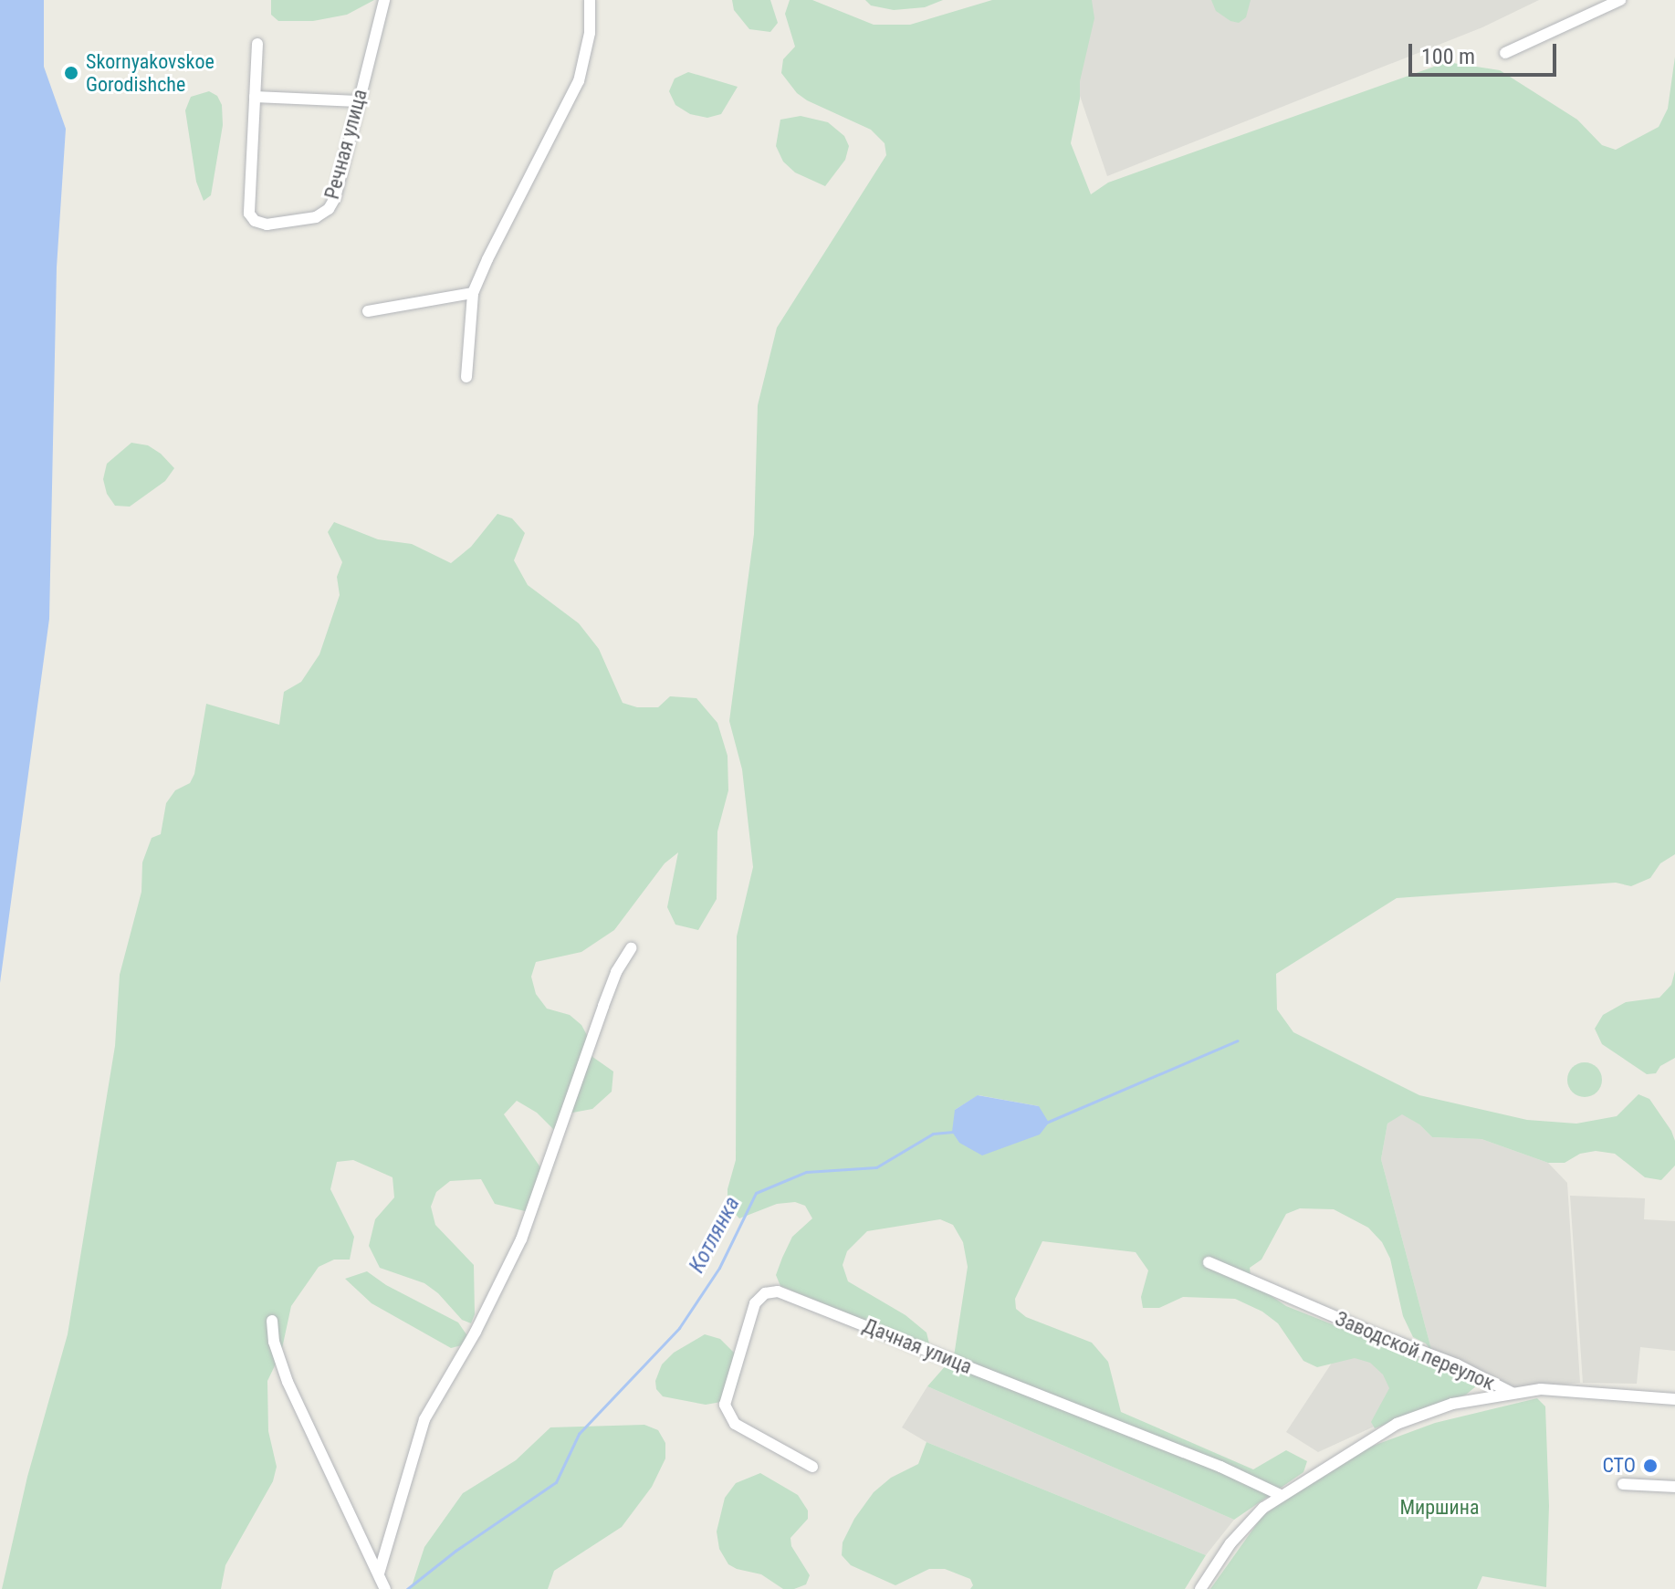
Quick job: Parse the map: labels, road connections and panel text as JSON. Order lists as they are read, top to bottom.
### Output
{
  "streets": {
    "street": ["Речная улица", "Дачная улица", "Заводской переулок"]
  },
  "water": ["Котлянка"],
  "parks": ["Миршина"],
  "places": ["Skornyakovskoe Gorodishche", "СТО"],
  "scale_bar": "100 m"
}
